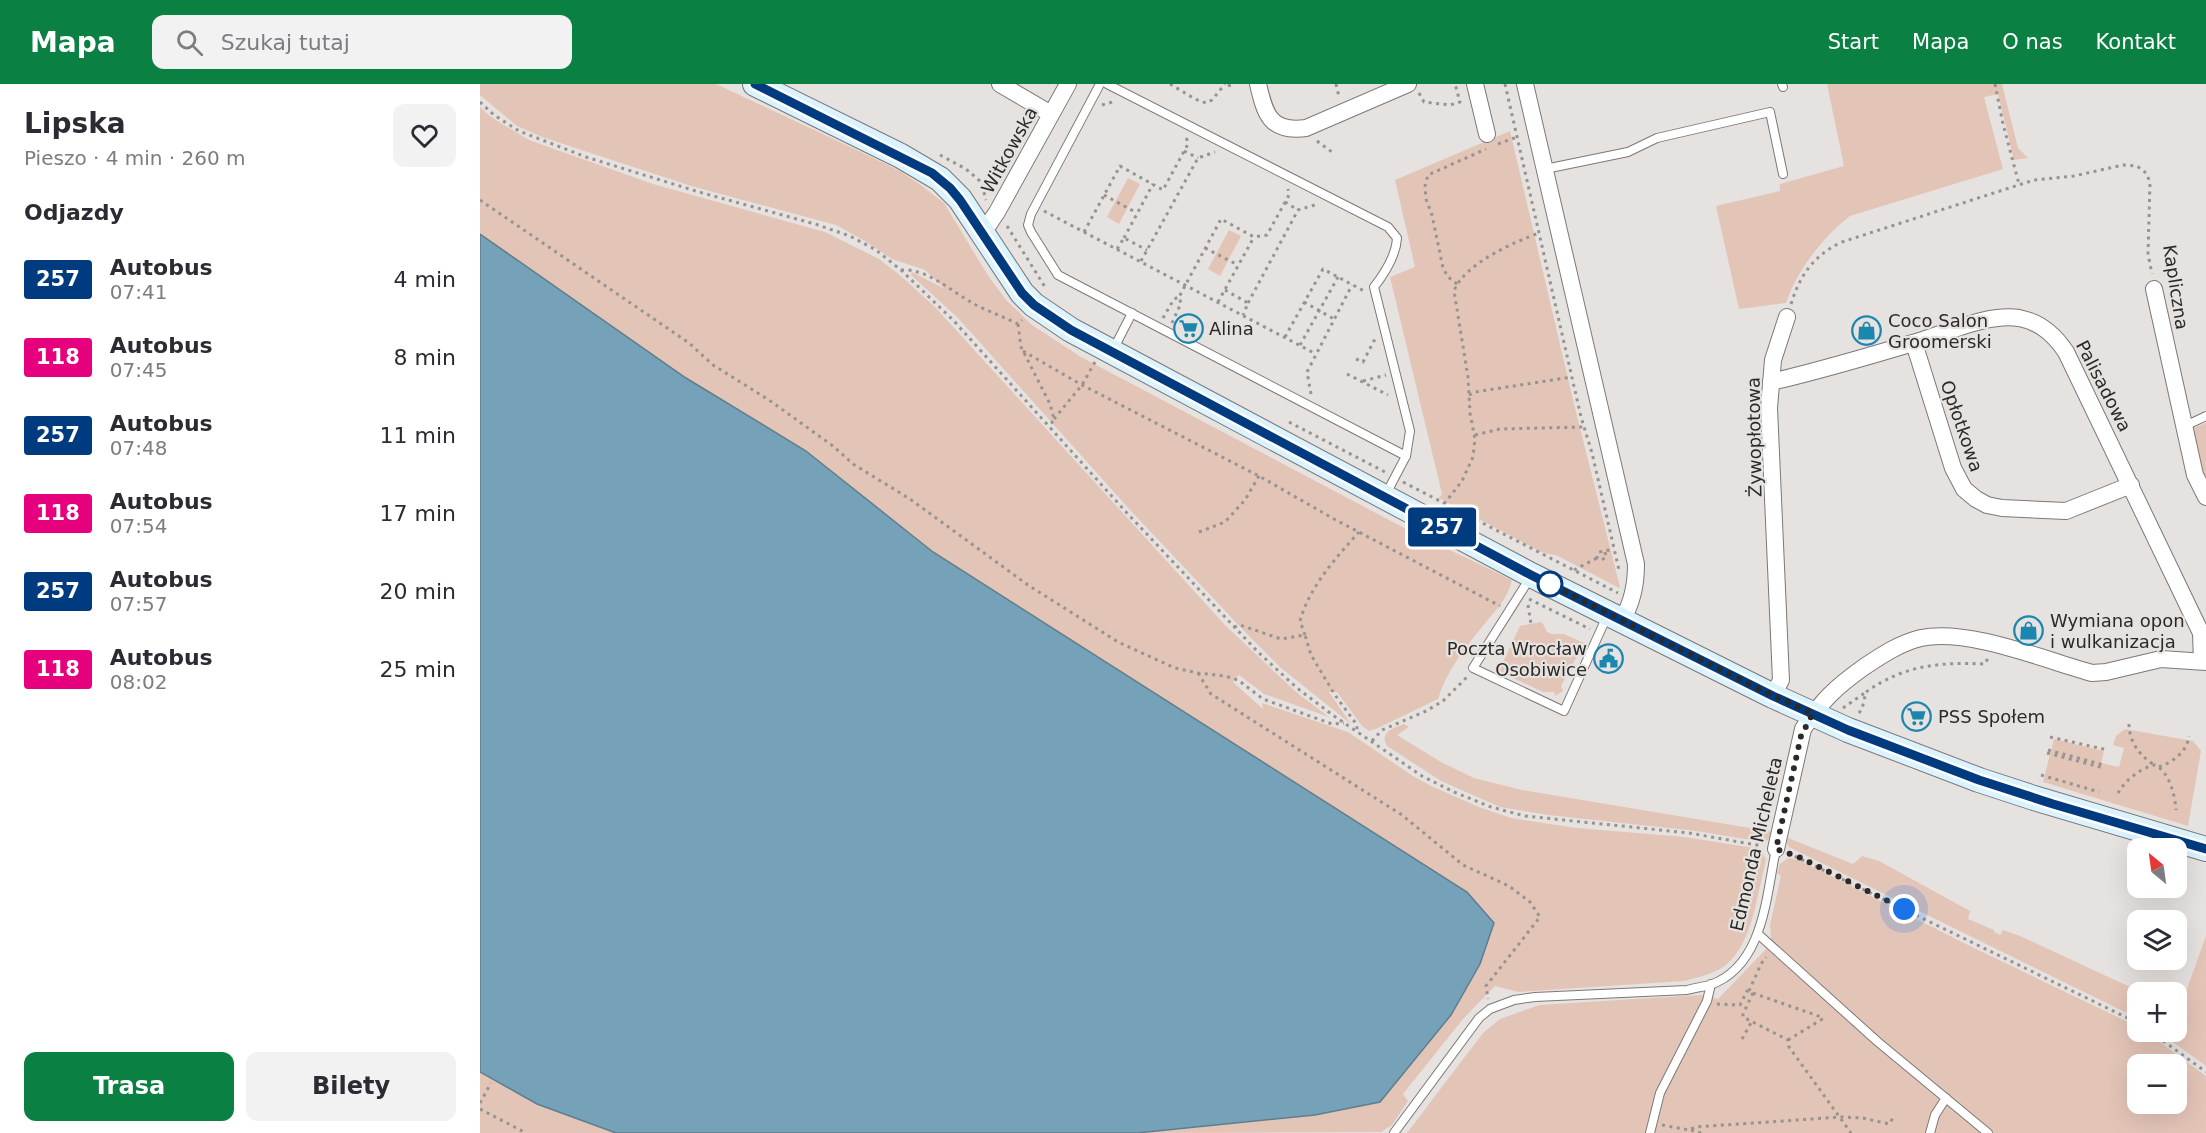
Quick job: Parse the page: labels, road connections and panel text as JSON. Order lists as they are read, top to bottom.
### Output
{
  "streets": {
    "street": [
      "Witkowska",
      "Kapliczna",
      "Palisadowa",
      "Opłotkowa",
      "Żywopłotowa",
      "Edmonda Micheleta"
    ]
  },
  "crossings": [
    ["Palisadowa", "Opłotkowa"],
    ["Palisadowa", "Żywopłotowa"],
    ["Palisadowa", "Edmonda Micheleta"]
  ],
  "places": {
    "supermarket": ["Alina", "PSS Społem"],
    "shop": ["Coco Salon Groomerski", "Wymiana opon i wulkanizacja"],
    "public building": ["Poczta Wrocław Osobiwice"]
  },
  "lines": ["bus line 257"],
  "north": "top left",
  "page": {
    "header": "Mapa",
    "search": "Szukaj tutaj",
    "nav": [
      "Start",
      "Mapa",
      "O nas",
      "Kontakt"
    ],
    "heading": [
      ["Lipska", "Pieszo · 4 min · 260 m"],
      "Odjazdy"
    ],
    "on_map": "257",
    "list": [
      {
        "mark": "257",
        "name": "Autobus",
        "note": "07:41",
        "value": "4 min"
      },
      {
        "mark": "118",
        "name": "Autobus",
        "note": "07:45",
        "value": "8 min"
      },
      {
        "mark": "257",
        "name": "Autobus",
        "note": "07:48",
        "value": "11 min"
      },
      {
        "mark": "118",
        "name": "Autobus",
        "note": "07:54",
        "value": "17 min"
      },
      {
        "mark": "257",
        "name": "Autobus",
        "note": "07:57",
        "value": "20 min"
      },
      {
        "mark": "118",
        "name": "Autobus",
        "note": "08:02",
        "value": "25 min"
      }
    ],
    "map_buttons": ["+", "−"],
    "buttons": ["Trasa", "Bilety"]
  }
}
